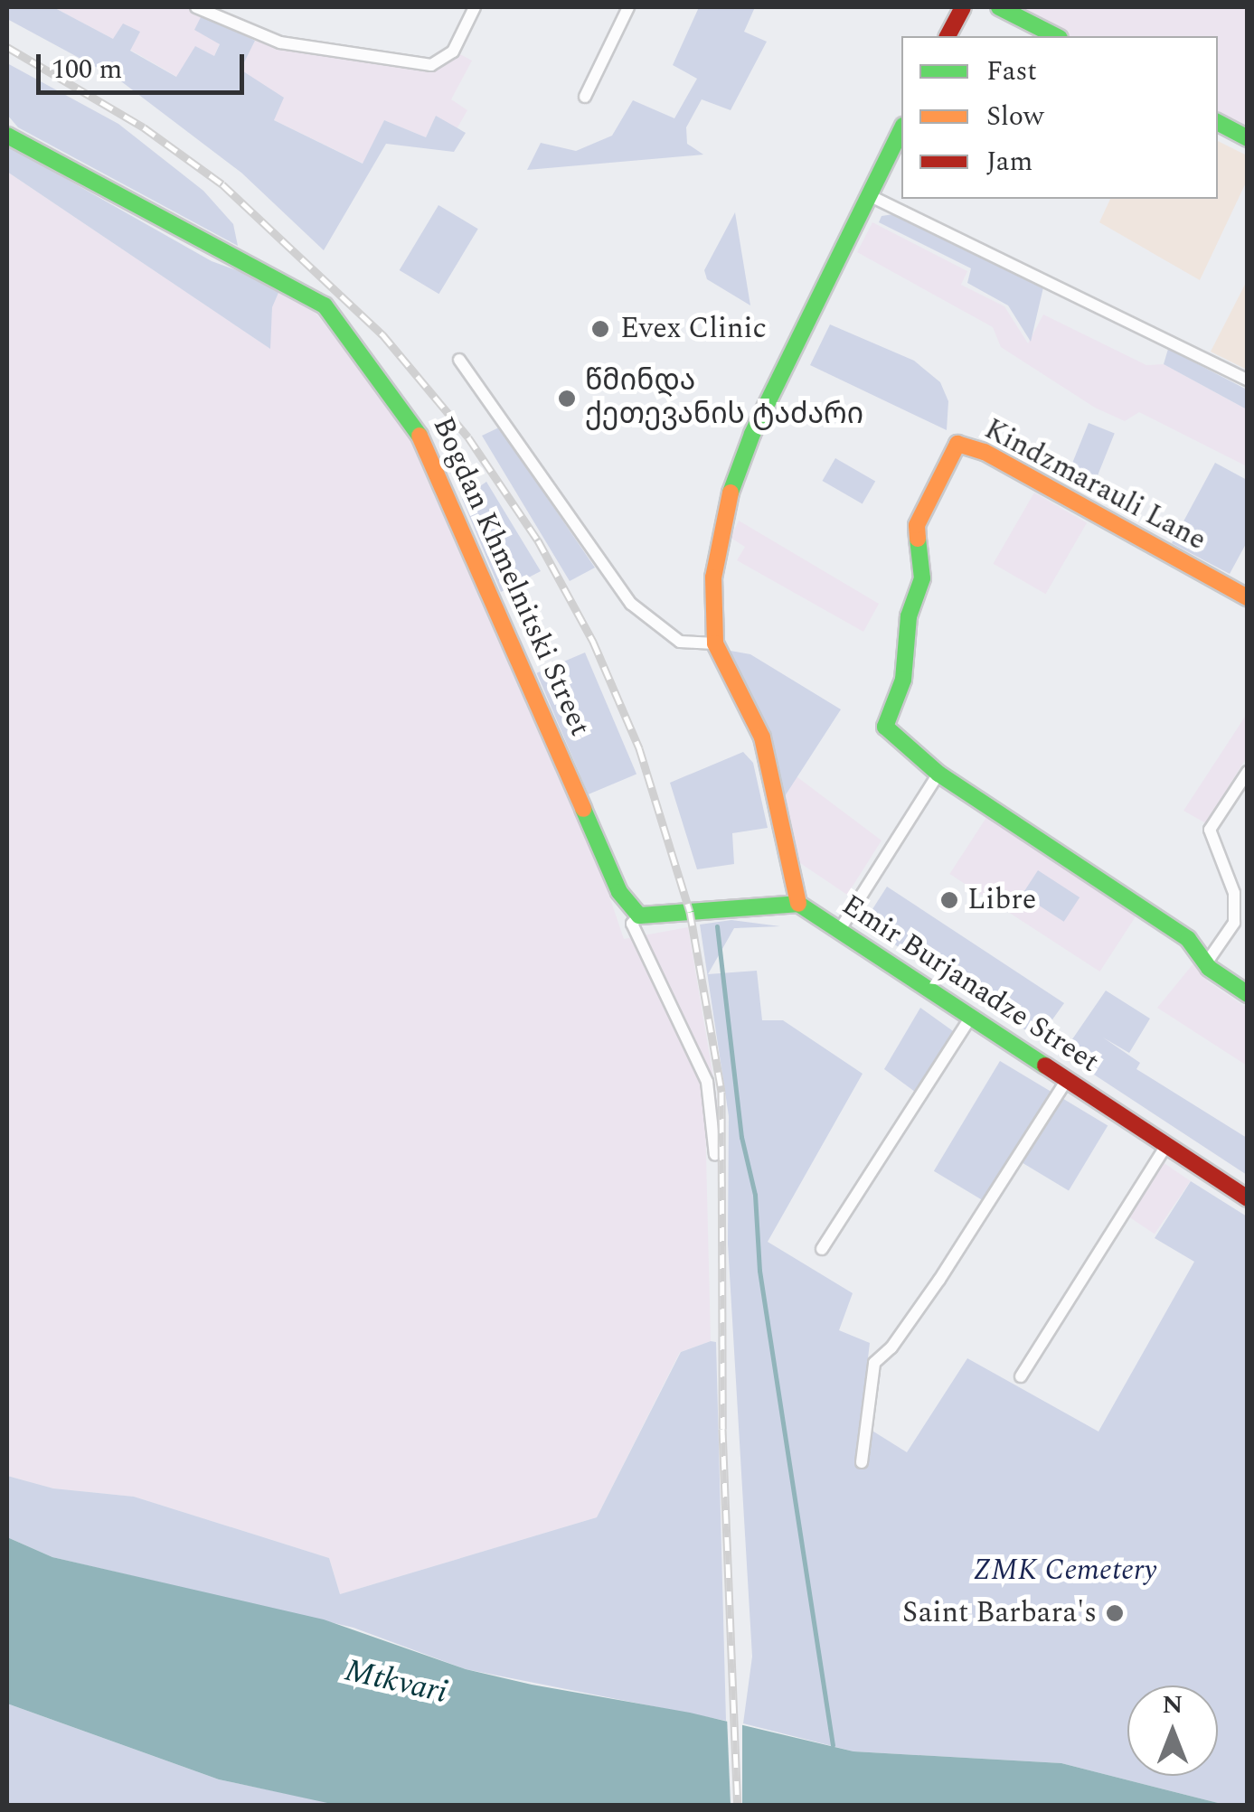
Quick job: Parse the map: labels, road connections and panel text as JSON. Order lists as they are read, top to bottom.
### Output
{
  "streets": {
    "main road": ["Kindzmarauli Lane", "Bogdan Khmelnitski Street", "Emir Burjanadze Street"]
  },
  "crossings": [
    ["Bogdan Khmelnitski Street", "Emir Burjanadze Street"]
  ],
  "water": ["Mtkvari"],
  "parks": ["ZMK Cemetery"],
  "places": [
    "Evex Clinic",
    "წმინდა ქეთევანის ტაძარი",
    "Libre",
    "Saint Barbara's"
  ],
  "legend": ["Fast", "Slow", "Jam"],
  "scale_bar": "100 m",
  "north": "top"
}
